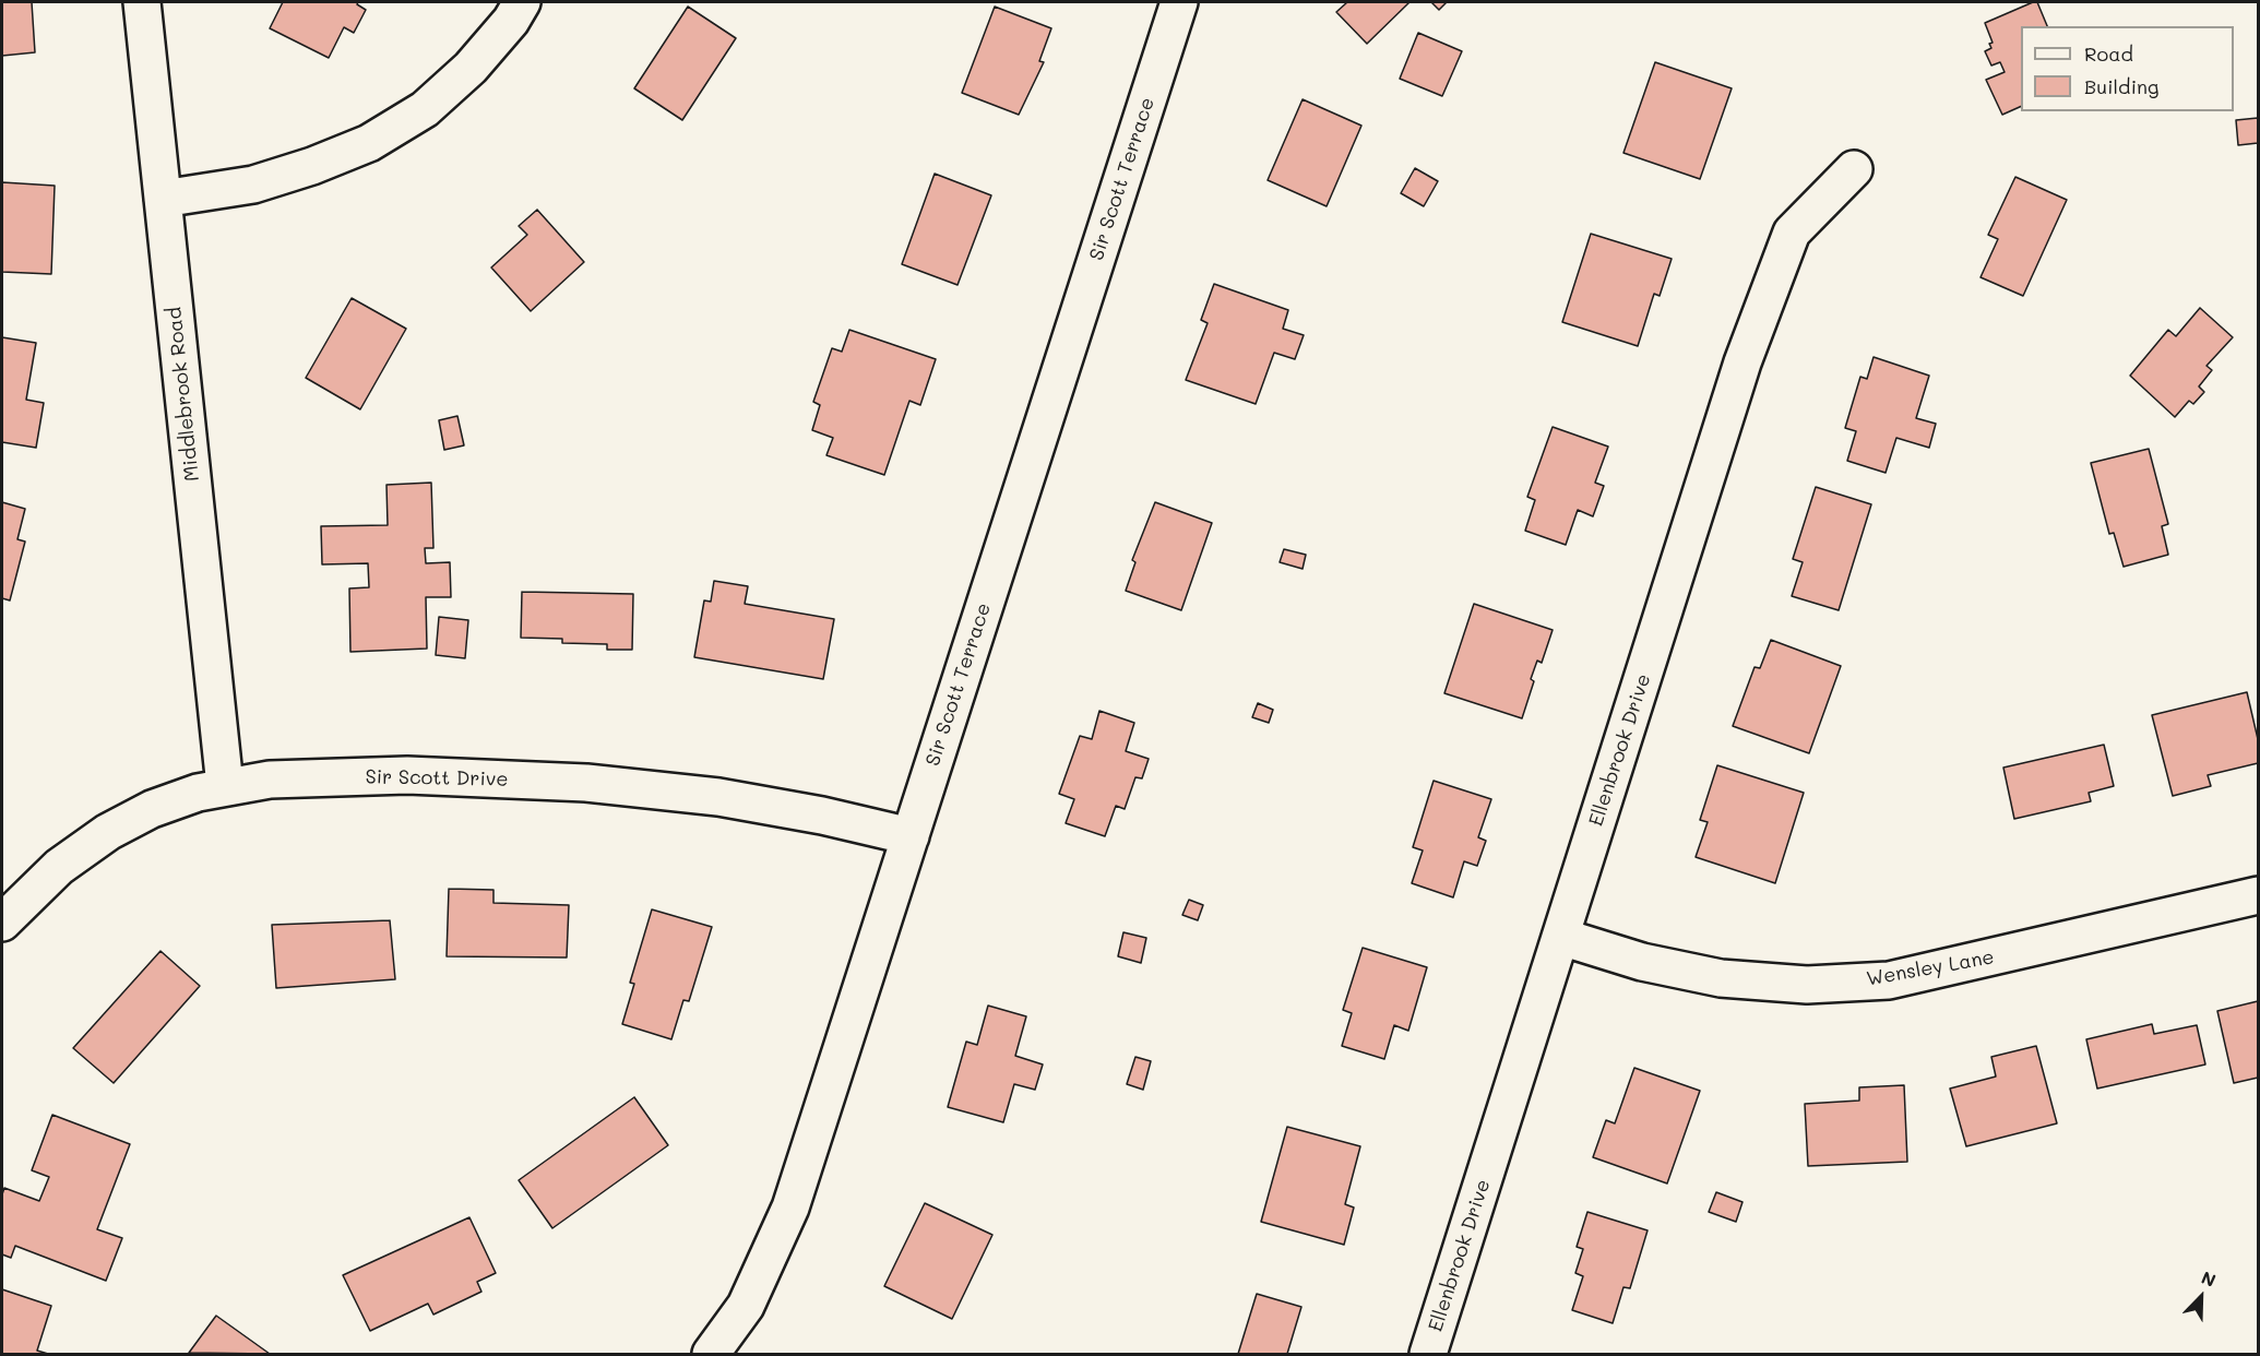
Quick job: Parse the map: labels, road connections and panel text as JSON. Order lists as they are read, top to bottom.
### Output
{
  "streets": {
    "street": [
      "Sir Scott Terrace",
      "Middlebrook Road",
      "Ellenbrook Drive",
      "Sir Scott Drive",
      "Wensley Lane"
    ]
  },
  "crossings": [
    ["Sir Scott Terrace", "Sir Scott Drive"],
    ["Middlebrook Road", "Sir Scott Drive"],
    ["Ellenbrook Drive", "Wensley Lane"]
  ],
  "legend": ["Road", "Building"],
  "north": "top right"
}
